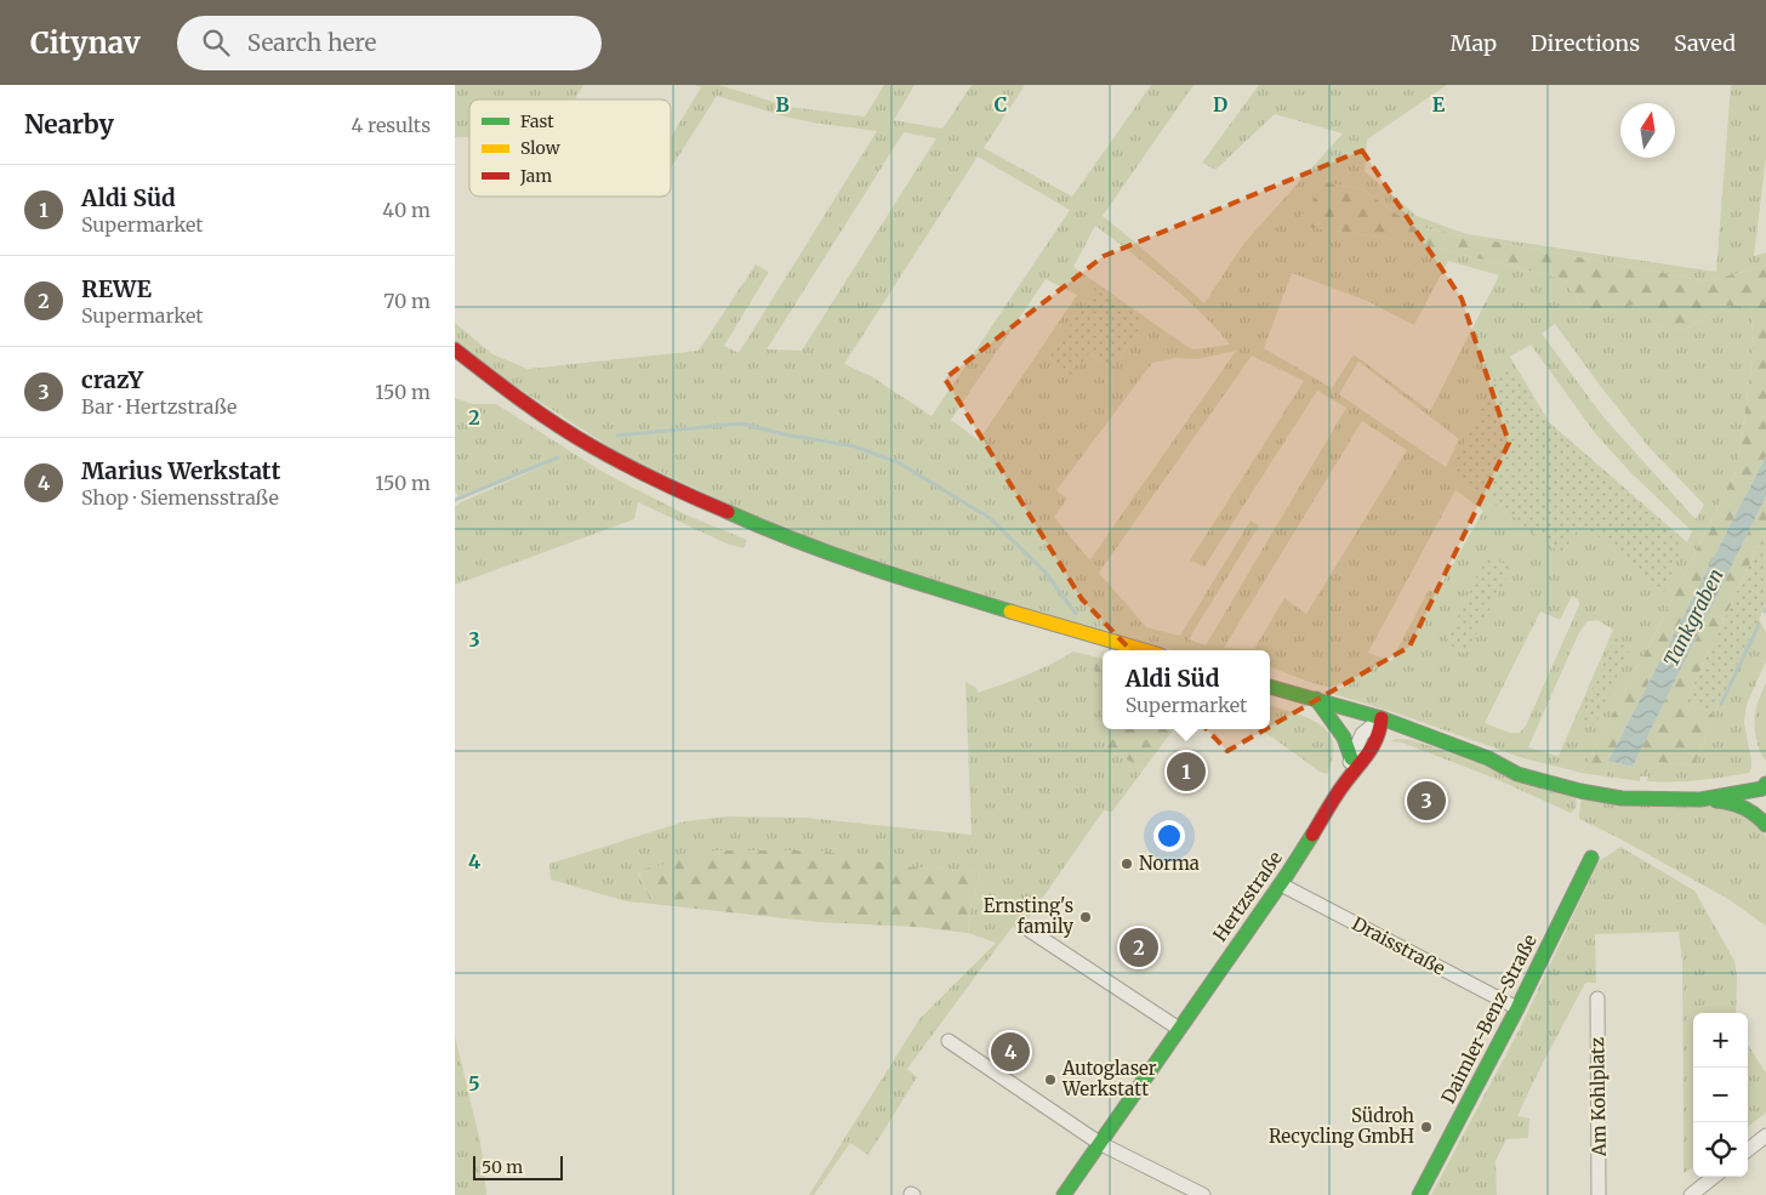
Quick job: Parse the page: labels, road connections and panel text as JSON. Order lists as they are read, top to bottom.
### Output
{
  "streets": {
    "main road": ["Hertzstraße", "Daimler-Benz-Straße"],
    "street": ["Draisstraße", "Am Kohlplatz"]
  },
  "crossings": [
    ["Hertzstraße", "Draisstraße"],
    ["Draisstraße", "Daimler-Benz-Straße"]
  ],
  "water": ["Tankgraben"],
  "places": [
    "Norma",
    "Ernsting's family",
    "Autoglaser Werkstatt",
    "Südroh Recycling GmbH"
  ],
  "legend": ["Fast", "Slow", "Jam"],
  "scale_bar": "50 m",
  "north": "top",
  "page": {
    "header": "Citynav",
    "search": "Search here",
    "nav": ["Map", "Directions", "Saved"],
    "heading": ["Nearby", "4 results"],
    "list": [
      {
        "mark": "1",
        "name": "Aldi Süd",
        "note": "Supermarket",
        "value": "40 m"
      },
      {
        "mark": "2",
        "name": "REWE",
        "note": "Supermarket",
        "value": "70 m"
      },
      {
        "mark": "3",
        "name": "crazY",
        "note": "Bar · Hertzstraße",
        "value": "150 m"
      },
      {
        "mark": "4",
        "name": "Marius Werkstatt",
        "note": "Shop · Siemensstraße",
        "value": "150 m"
      }
    ],
    "popup": ["Aldi Süd", "Supermarket"],
    "pins": [
      "1",
      "3",
      "2",
      "4"
    ],
    "map_buttons": ["+", "−"],
    "scale": "50 m"
  },
  "grid": {
    "columns": [
      "B",
      "C",
      "D",
      "E"
    ],
    "rows": [
      "2",
      "3",
      "4",
      "5"
    ]
  }
}
